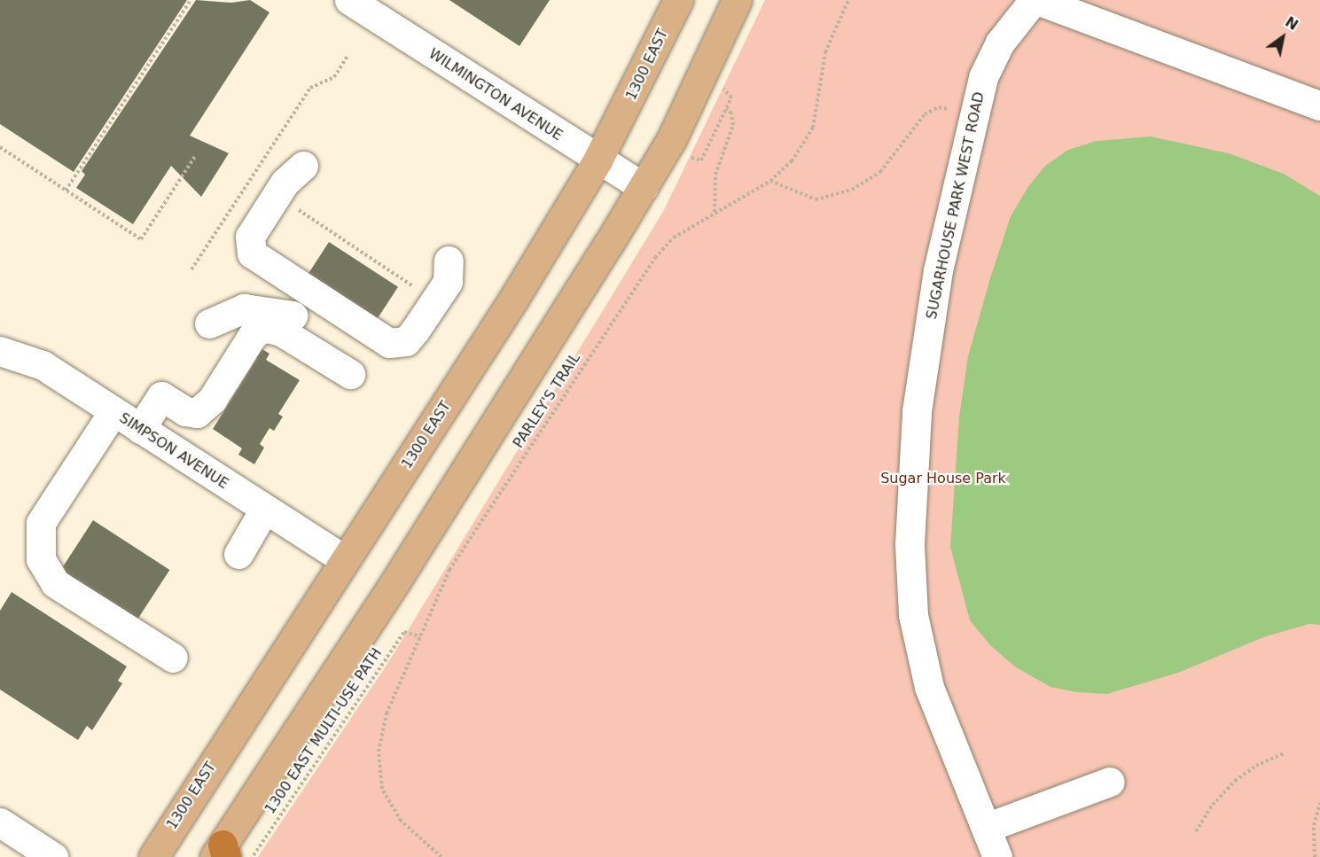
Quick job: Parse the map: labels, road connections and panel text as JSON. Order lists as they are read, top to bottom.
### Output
{
  "streets": {
    "main road": ["1300 EAST"],
    "street": ["WILMINGTON AVENUE", "SUGARHOUSE PARK WEST ROAD", "SIMPSON AVENUE"],
    "path": ["PARLEY'S TRAIL", "1300 EAST MULTI-USE PATH"]
  },
  "crossings": [
    ["1300 EAST", "WILMINGTON AVENUE"],
    ["1300 EAST", "SIMPSON AVENUE"],
    ["PARLEY'S TRAIL", "1300 EAST MULTI-USE PATH"]
  ],
  "parks": ["Sugar House Park"],
  "north": "top right"
}
